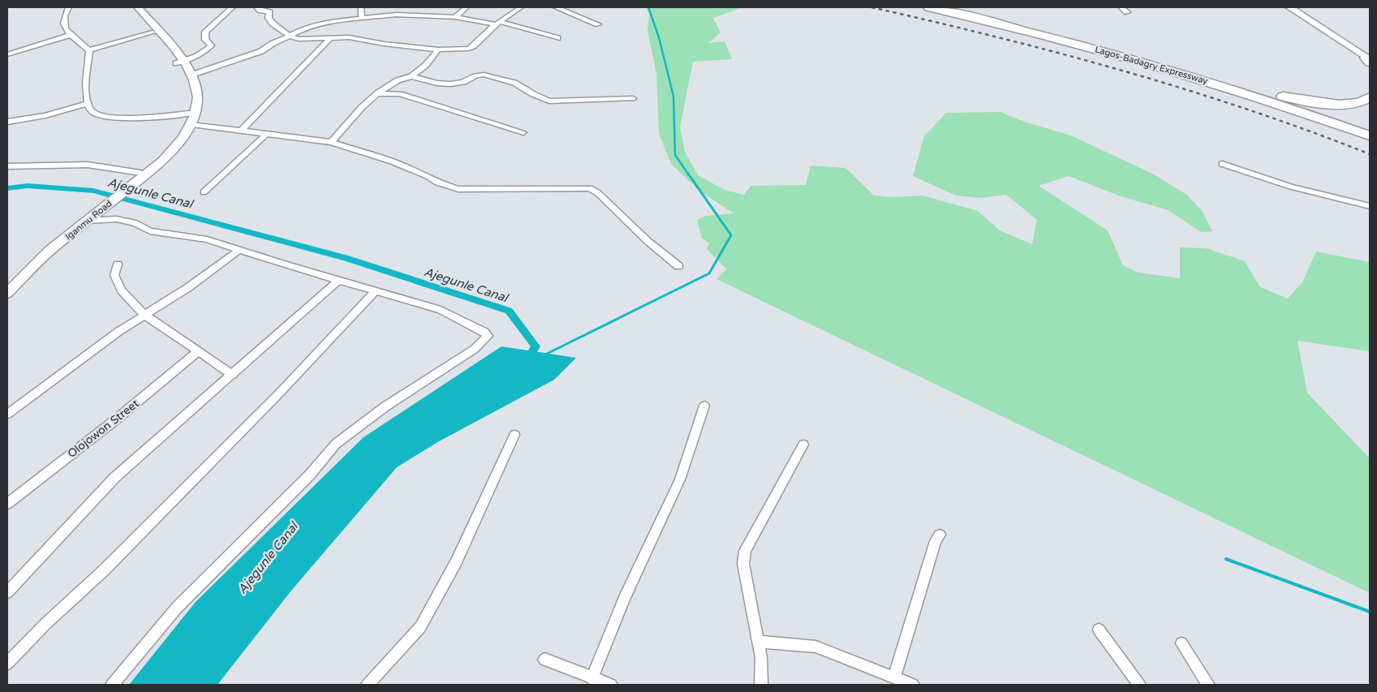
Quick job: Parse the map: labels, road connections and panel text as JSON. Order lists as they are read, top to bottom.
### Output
{
  "streets": {
    "highway": ["Lagos-Badagry Expressway"],
    "main road": ["Iganmu Road"],
    "street": ["Olojowon Street"]
  },
  "water": ["Ajegunle Canal"]
}
